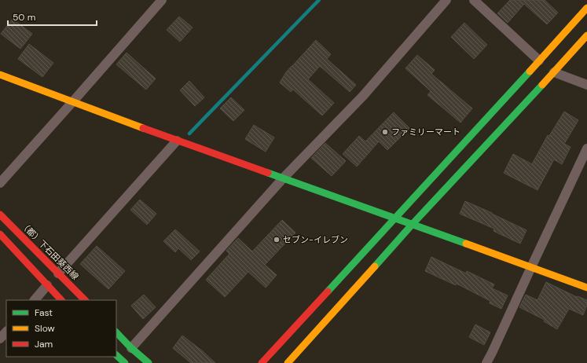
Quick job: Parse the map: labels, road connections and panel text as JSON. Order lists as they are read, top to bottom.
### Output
{
  "streets": {
    "street": ["（都）下石田葵西線"]
  },
  "places": ["ファミリーマート", "セブン-イレブン"],
  "legend": ["Fast", "Slow", "Jam"],
  "scale_bar": "50 m"
}
